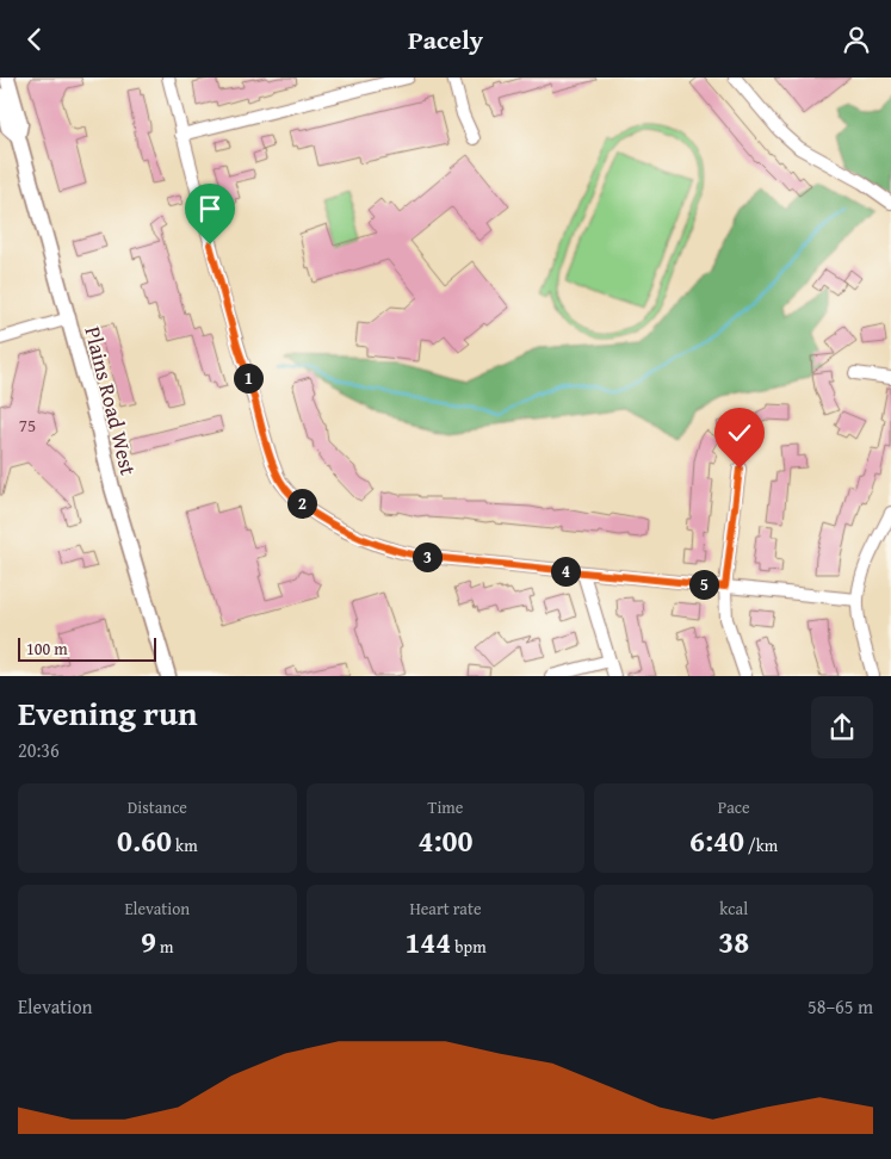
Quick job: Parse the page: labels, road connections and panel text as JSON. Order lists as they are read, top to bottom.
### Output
{
  "streets": {
    "main road": ["Plains Road West"]
  },
  "house_numbers": ["75"],
  "scale_bar": "100 m",
  "page": {
    "header": "Pacely",
    "pins": [
      "1",
      "2",
      "3",
      "4",
      "5"
    ],
    "scale": "100 m",
    "heading": ["Evening run", "20:36"],
    "stats": [
      ["Distance", "0.60 km"],
      ["Time", "4:00"],
      ["Pace", "6:40 /km"],
      ["Elevation", "9 m"],
      ["Heart rate", "144 bpm"],
      ["kcal", "38"]
    ],
    "chart": ["Elevation", "58–65 m"]
  }
}
